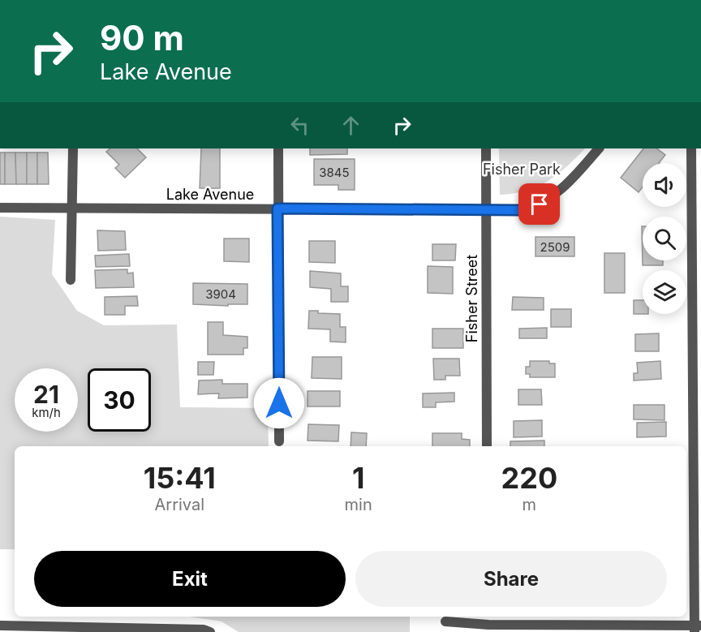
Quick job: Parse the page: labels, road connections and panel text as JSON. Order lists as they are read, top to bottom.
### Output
{
  "streets": {
    "street": ["Lake Avenue", "Fisher Street"]
  },
  "crossings": [
    ["Lake Avenue", "Fisher Street"]
  ],
  "parks": ["Fisher Park"],
  "house_numbers": ["3845", "2509", "3904"],
  "page": {
    "turn": ["90 m", "Lake Avenue"],
    "speed": "21 km/h",
    "limit": "30",
    "eta": [
      "15:41",
      "Arrival",
      "1",
      "min",
      "220",
      "m"
    ],
    "buttons": ["Exit", "Share"]
  }
}
